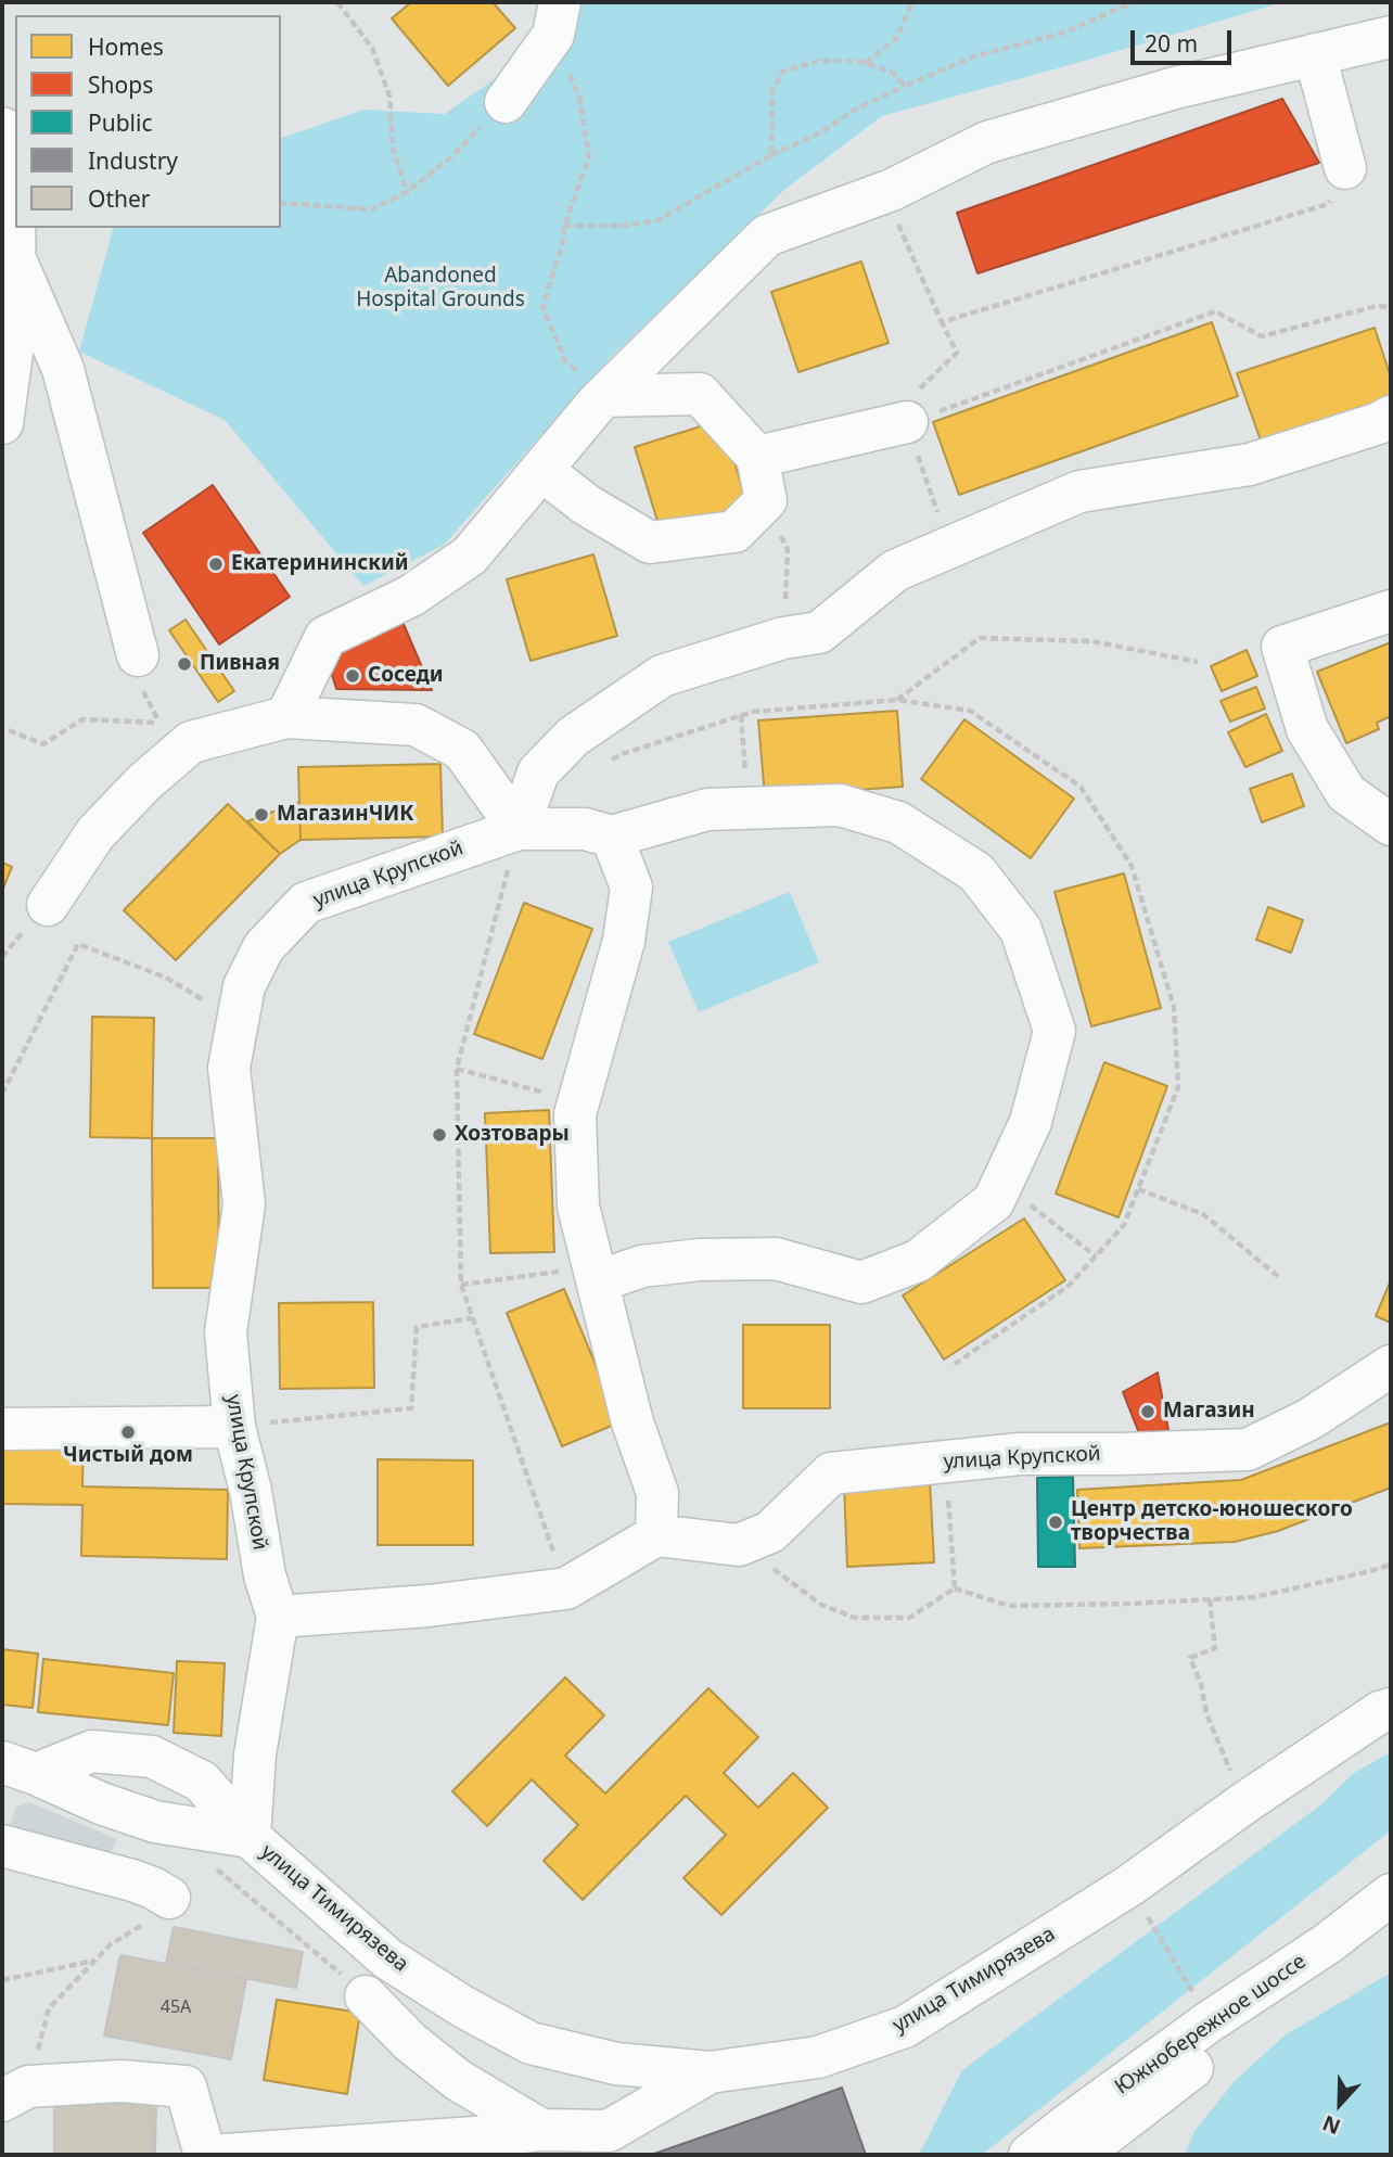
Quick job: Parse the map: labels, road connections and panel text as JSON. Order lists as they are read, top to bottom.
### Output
{
  "streets": {
    "main road": ["улица Крупской", "улица Тимирязева", "Южнобережное шоссе"]
  },
  "parks": ["Abandoned Hospital Grounds"],
  "places": [
    "Екатерининский",
    "Пивная",
    "Соседи",
    "МагазинЧИК",
    "Хозтовары",
    "Магазин",
    "Чистый дом",
    "Центр детско-юношеского творчества"
  ],
  "house_numbers": ["45А"],
  "legend": [
    "Homes",
    "Shops",
    "Public",
    "Industry",
    "Other"
  ],
  "scale_bar": "20 m",
  "north": "bottom"
}
